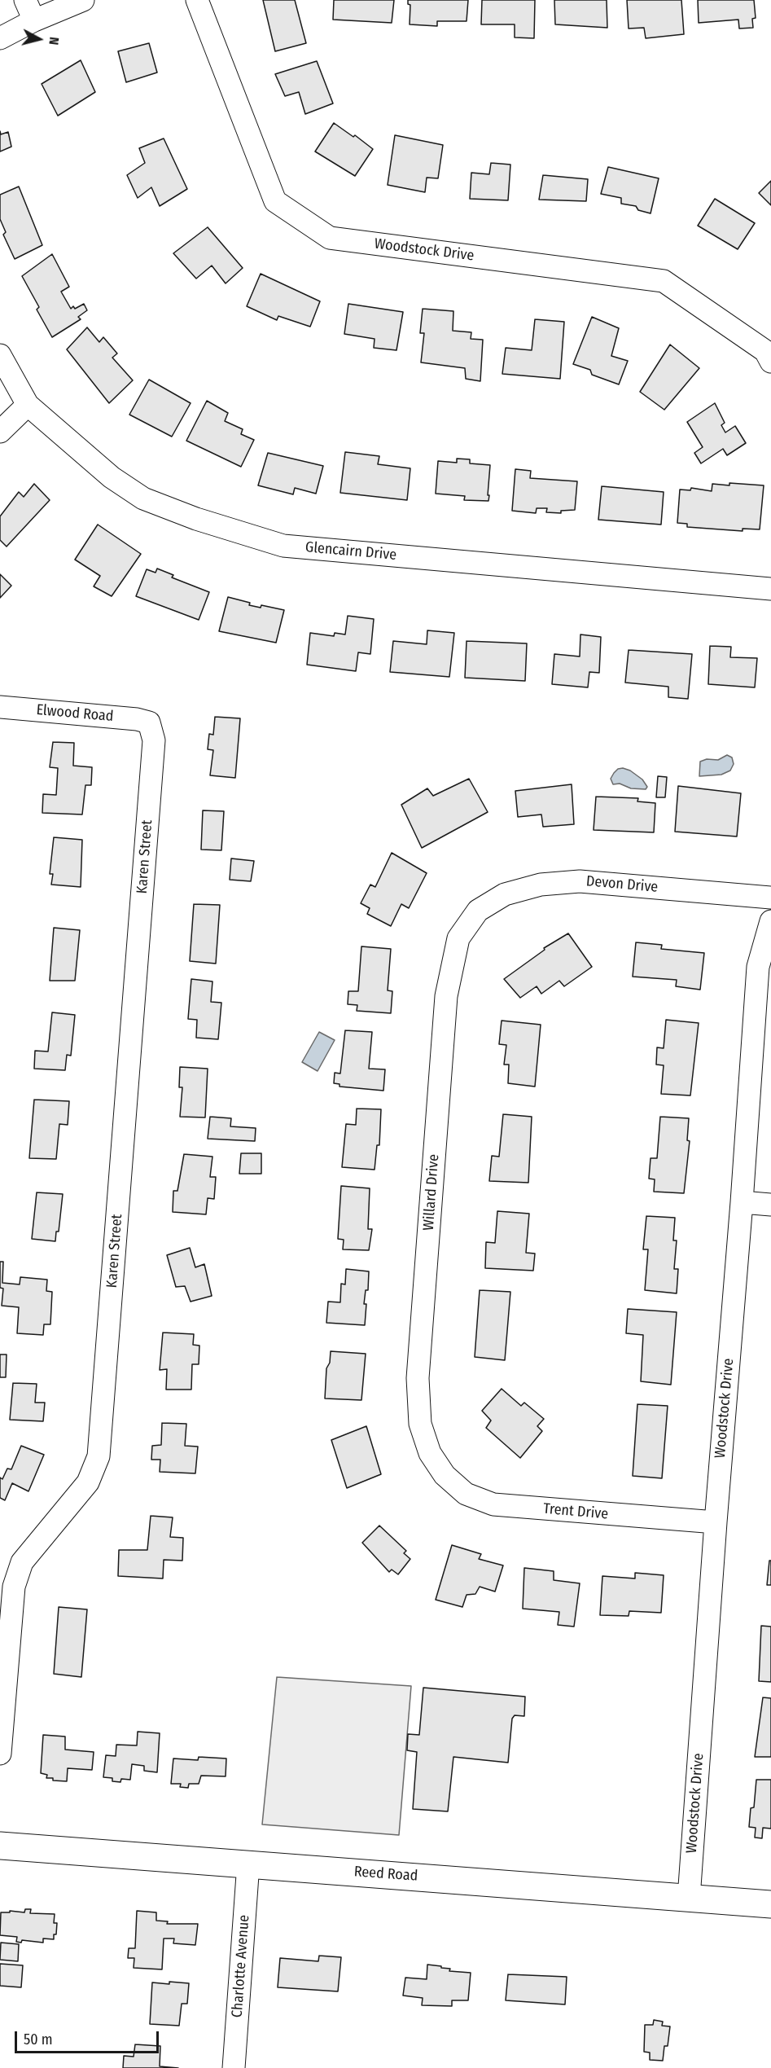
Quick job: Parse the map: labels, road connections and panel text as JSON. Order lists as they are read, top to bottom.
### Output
{
  "streets": {
    "main road": ["Reed Road"],
    "street": [
      "Woodstock Drive",
      "Glencairn Drive",
      "Elwood Road",
      "Karen Street",
      "Devon Drive",
      "Willard Drive",
      "Trent Drive",
      "Charlotte Avenue"
    ]
  },
  "crossings": [
    ["Woodstock Drive", "Trent Drive"],
    ["Woodstock Drive", "Reed Road"],
    ["Elwood Road", "Karen Street"],
    ["Devon Drive", "Willard Drive"],
    ["Willard Drive", "Trent Drive"],
    ["Reed Road", "Charlotte Avenue"]
  ],
  "scale_bar": "50 m",
  "north": "right"
}
